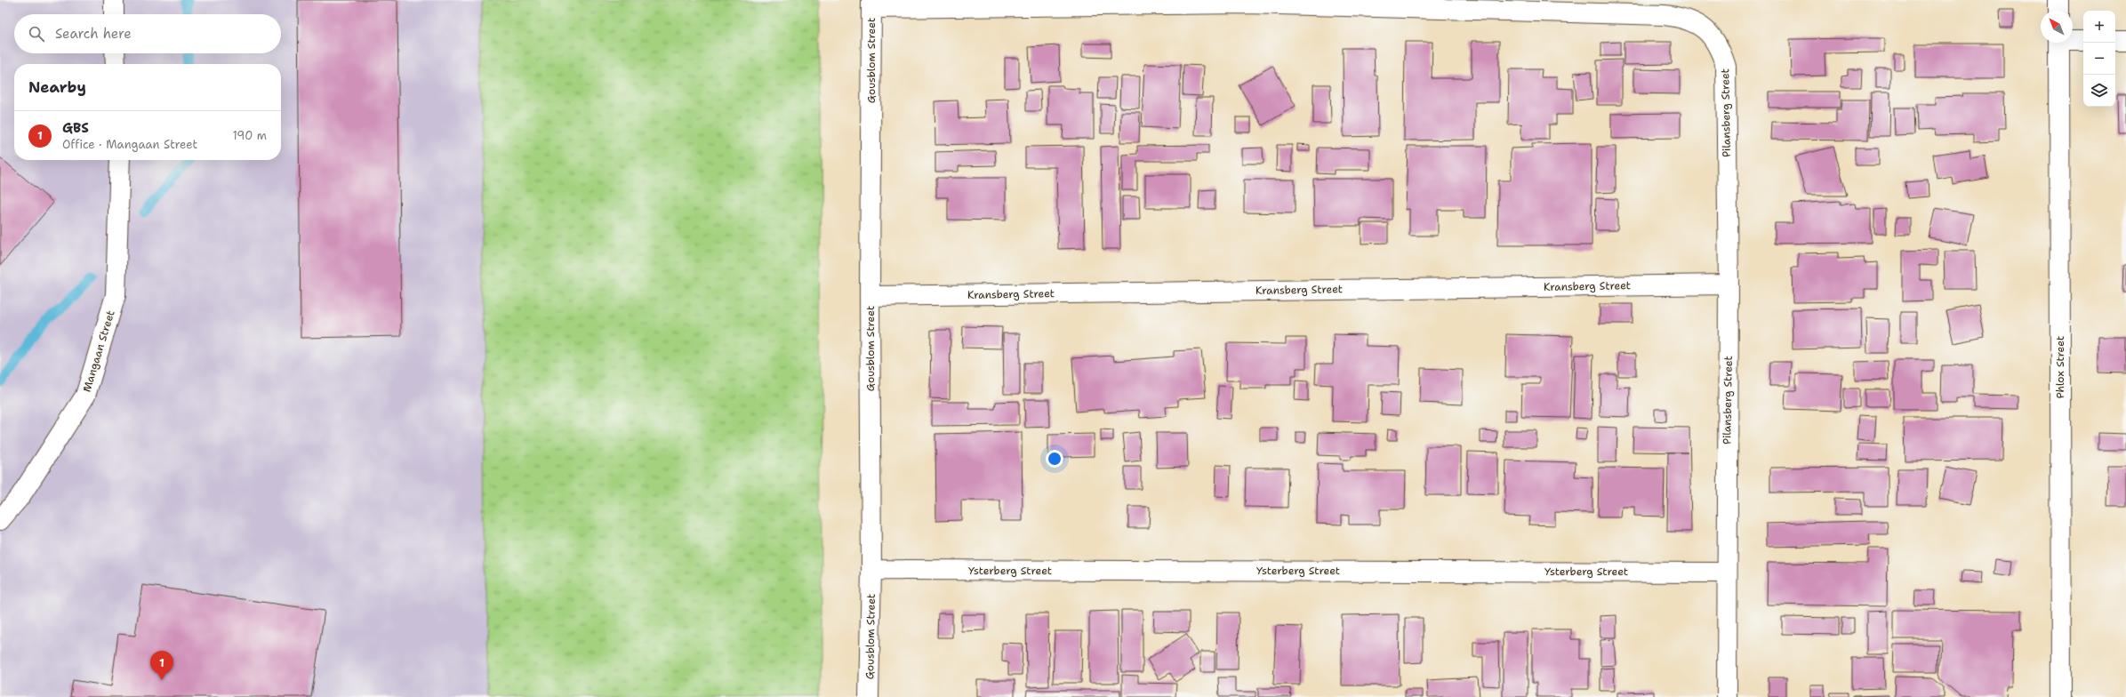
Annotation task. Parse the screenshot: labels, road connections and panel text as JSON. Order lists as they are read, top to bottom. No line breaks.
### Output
{"streets":{"street":["Gousblom Street","Pilansberg Street","Kransberg Street","Mangaan Street","Phlox Street","Ysterberg Street"]},"crossings":[["Gousblom Street","Pilansberg Street"],["Gousblom Street","Kransberg Street"],["Gousblom Street","Ysterberg Street"],["Pilansberg Street","Kransberg Street"],["Pilansberg Street","Ysterberg Street"]],"north":"top left","page":{"map_buttons":["+","−"],"search":"Search here","heading":"Nearby","list":[{"mark":"1","name":"GBS","note":"Office · Mangaan Street","value":"190 m"}],"pins":"1"}}
